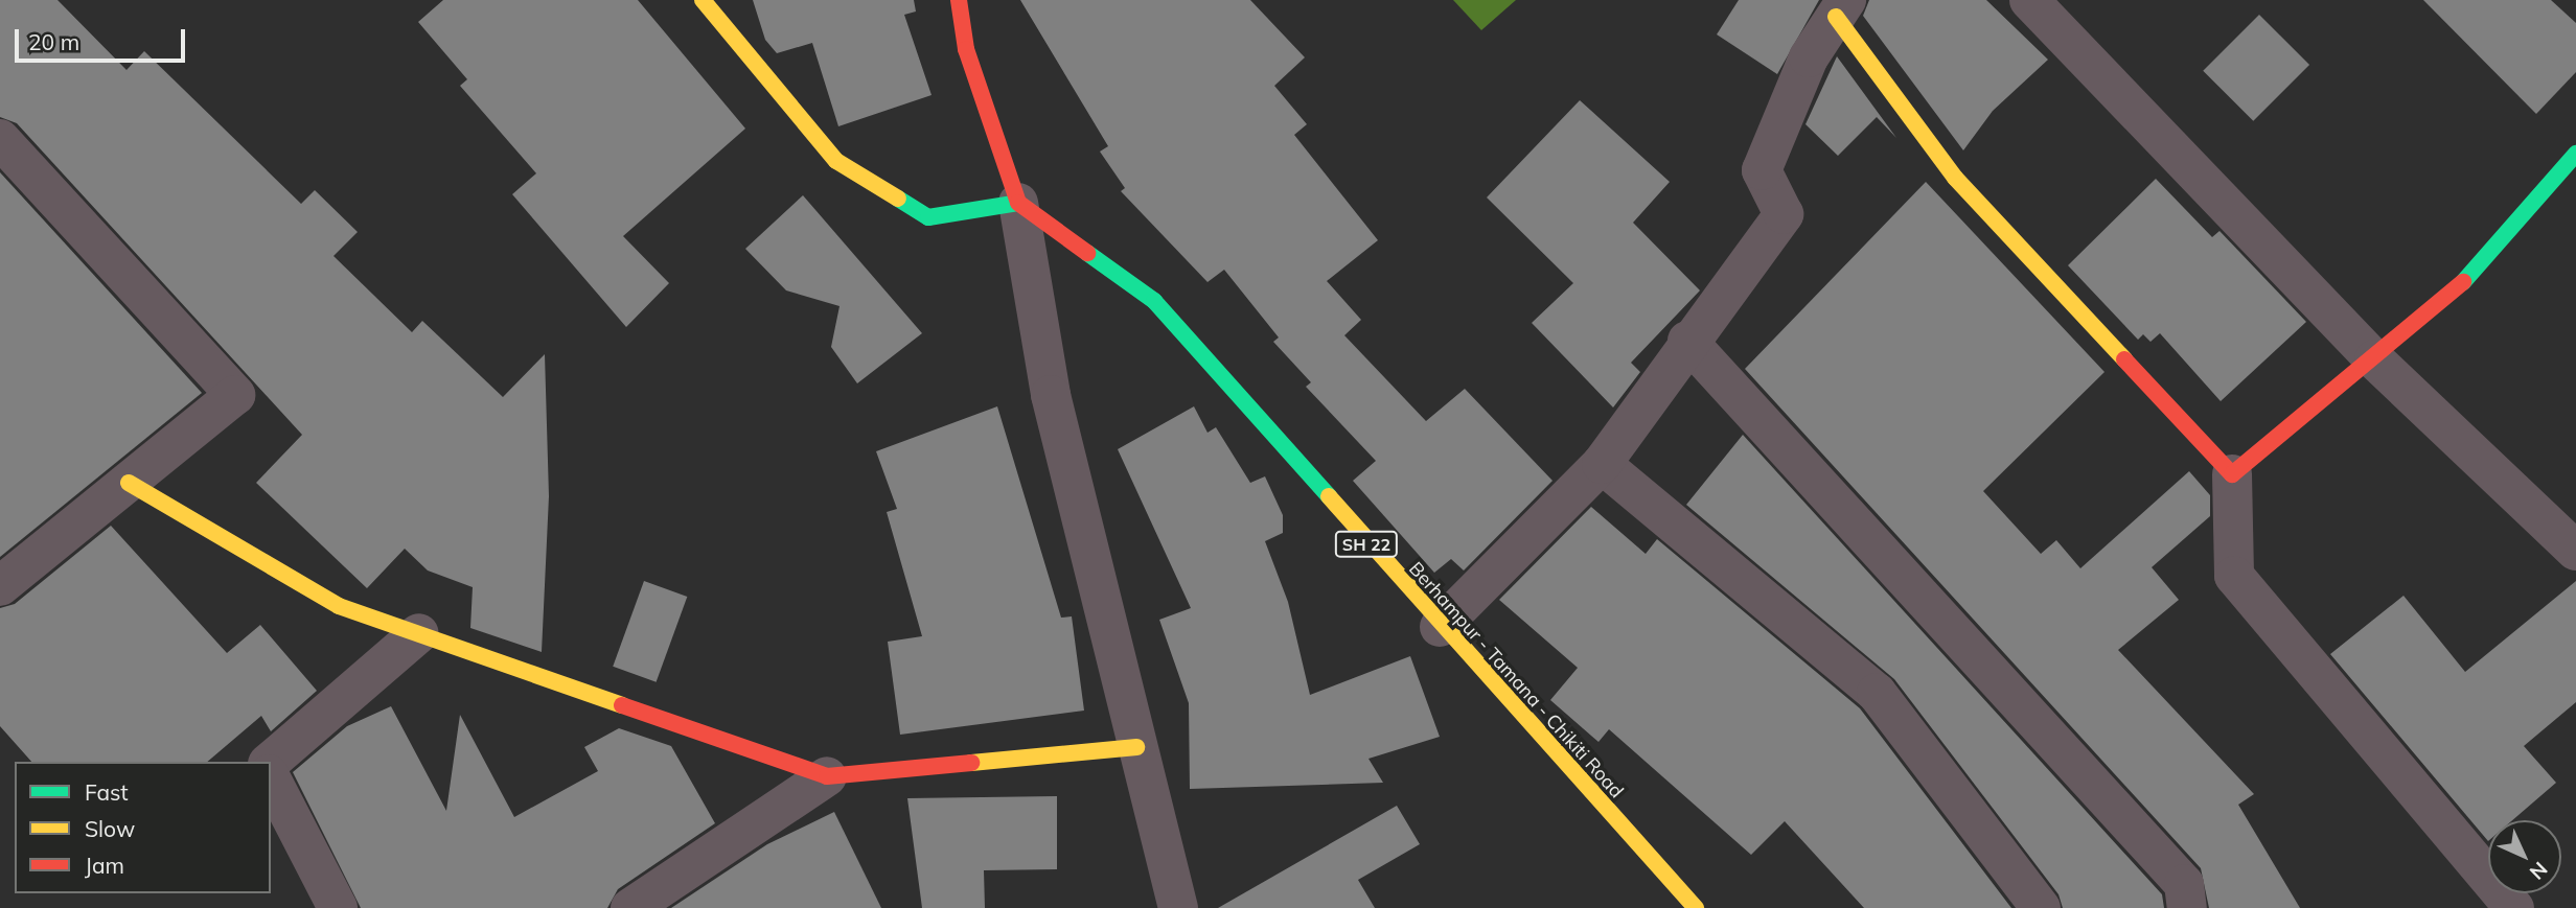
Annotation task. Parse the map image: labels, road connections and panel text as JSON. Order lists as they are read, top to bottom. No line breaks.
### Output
{"streets":{"street":["SH 22","Berhampur - Tamana - Chikiti Road"]},"legend":["Fast","Slow","Jam"],"scale_bar":"20 m","north":"bottom right"}
